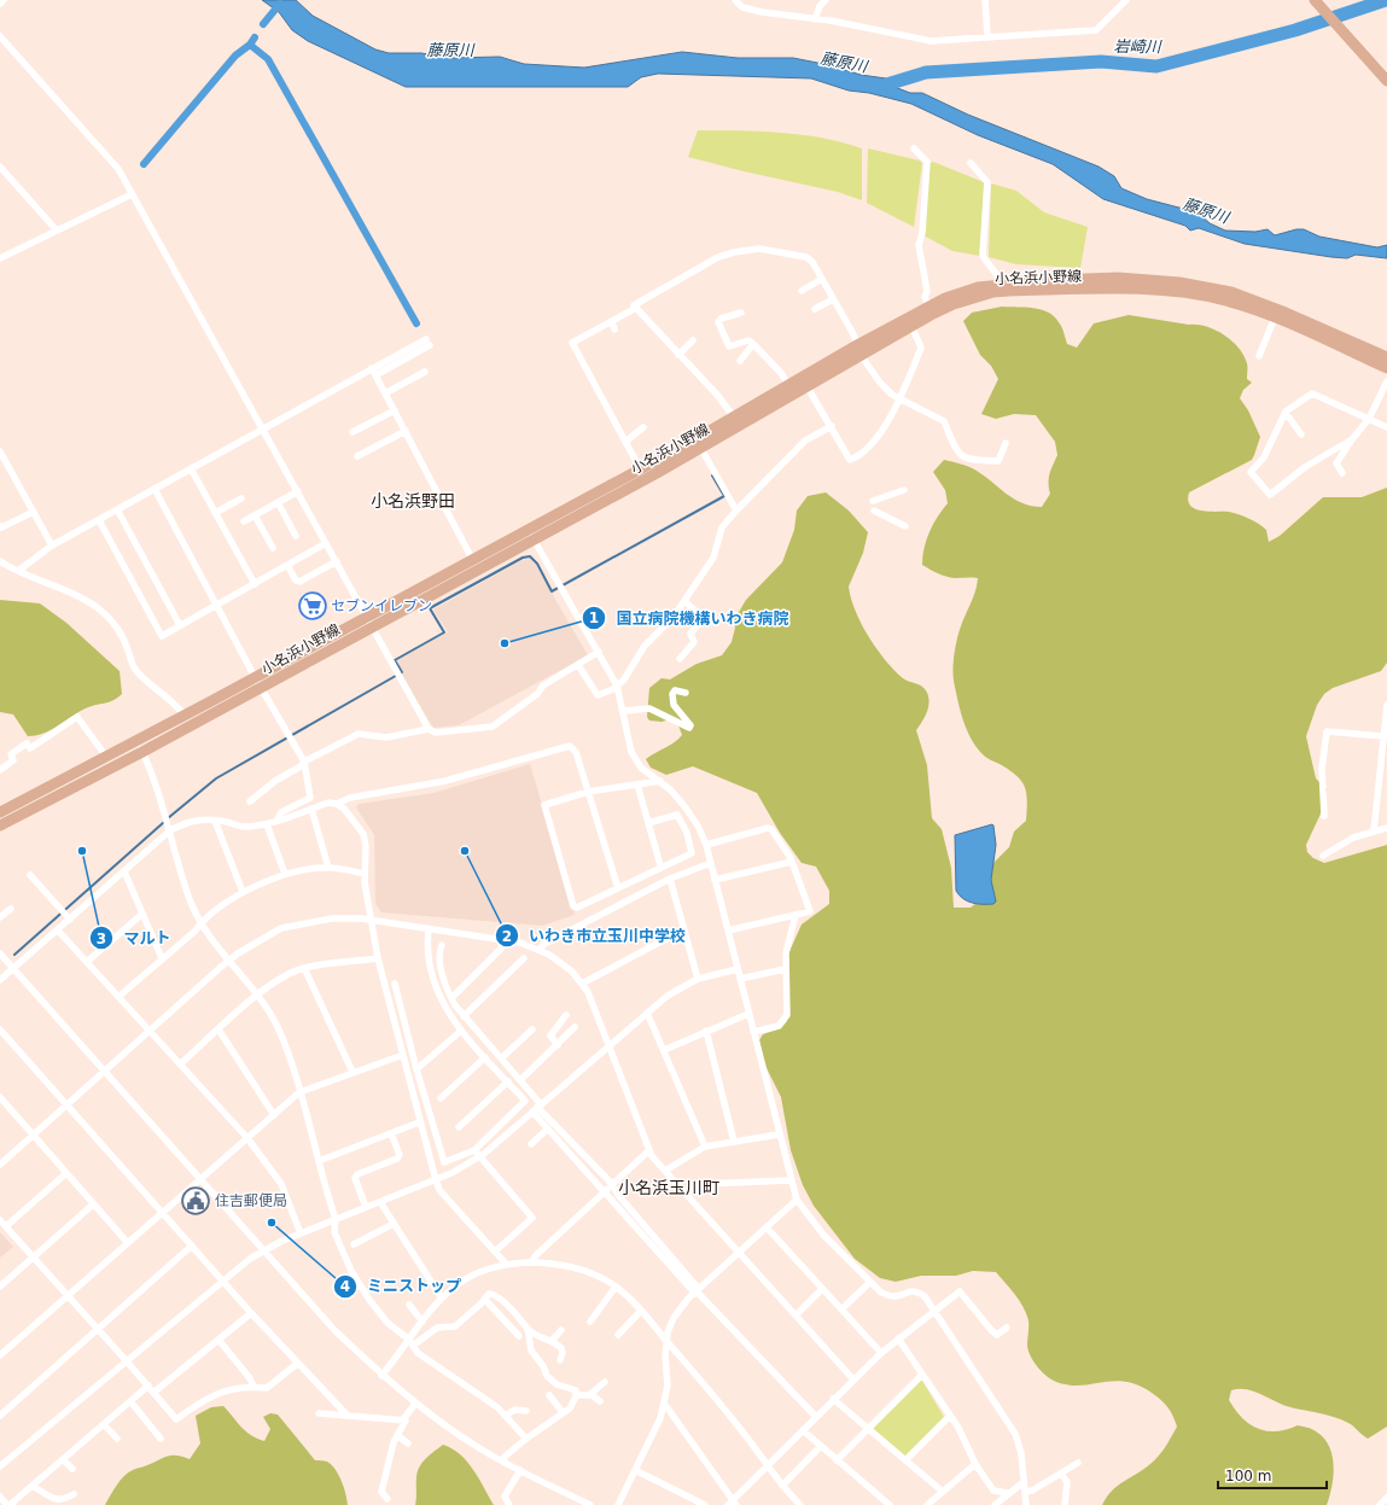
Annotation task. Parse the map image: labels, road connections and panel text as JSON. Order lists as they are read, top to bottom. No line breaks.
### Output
{"streets":{"main road":["小名浜小野線"]},"districts":["小名浜野田","小名浜玉川町"],"water":["岩崎川","藤原川"],"places":{"supermarket":["セブンイレブン"],"other":["国立病院機構いわき病院","マルト","いわき市立玉川中学校","ミニストップ"],"public building":["住吉郵便局"]},"scale_bar":"100 m"}
